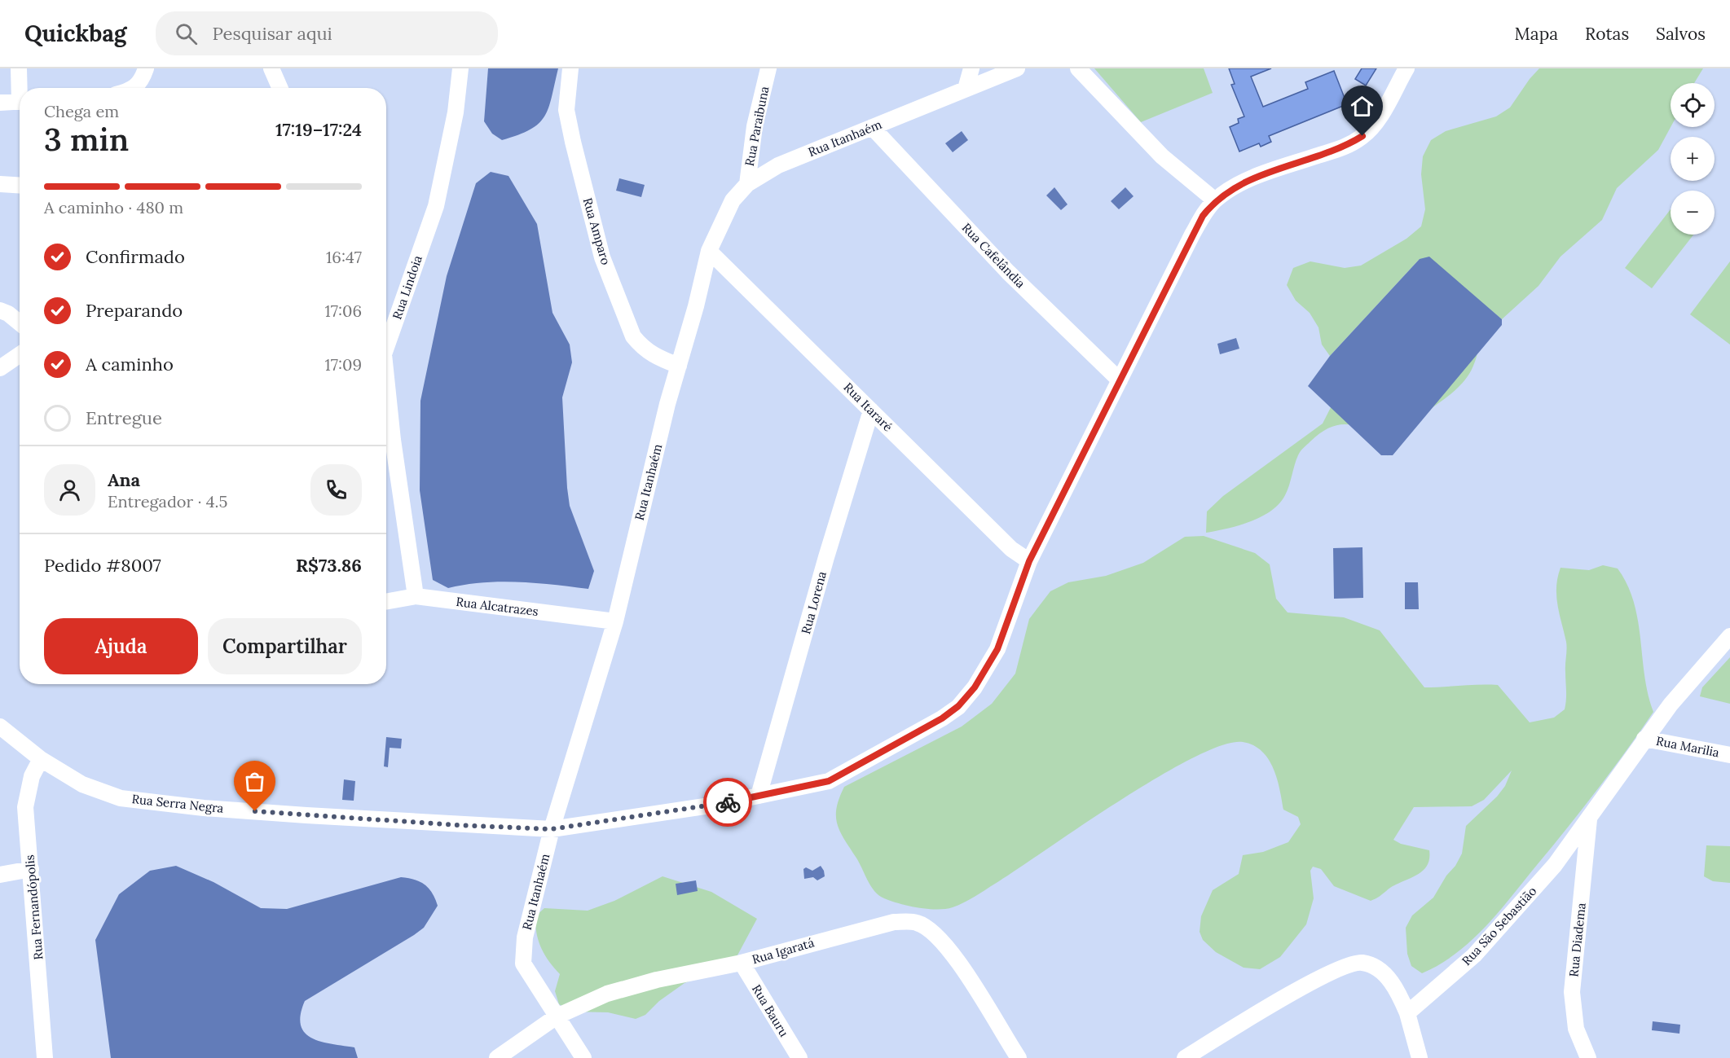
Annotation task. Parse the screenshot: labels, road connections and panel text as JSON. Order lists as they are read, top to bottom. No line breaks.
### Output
{"streets":{"street":["Rua Paraibuna","Rua Itanhaém","Rua Amparo","Rua Cafelândia","Rua Lindoia","Rua Itararé","Rua Lorena","Rua Alcatrazes","Rua Marilia","Rua Serra Negra","Rua Fernandópolis","Rua São Sebastião","Rua Diadema","Rua Igaratá","Rua Bauru"]},"crossings":[["Rua Paraibuna","Rua Itanhaém"],["Rua Itanhaém","Rua Amparo"],["Rua Itanhaém","Rua Cafelândia"],["Rua Itanhaém","Rua Itararé"],["Rua Itanhaém","Rua Alcatrazes"],["Rua Itanhaém","Rua Serra Negra"],["Rua Itanhaém","Rua Igaratá"],["Rua Cafelândia","Rua Serra Negra"],["Rua Lindoia","Rua Alcatrazes"],["Rua Itararé","Rua Lorena"],["Rua Itararé","Rua Serra Negra"],["Rua Lorena","Rua Serra Negra"],["Rua Marilia","Rua São Sebastião"],["Rua Serra Negra","Rua Fernandópolis"],["Rua São Sebastião","Rua Diadema"],["Rua Igaratá","Rua Bauru"]],"page":{"header":"Quickbag","search":"Pesquisar aqui","nav":["Mapa","Rotas","Salvos"],"map_buttons":["+","−"],"heading":["3 min","Chega em","17:19–17:24"],"panel":["Ana","Entregador · 4.5","Pedido #8007","R$73.86"],"bar":"A caminho · 480 m","list":[["Confirmado","16:47"],["Preparando","17:06"],["A caminho","17:09"],"Entregue"],"buttons":["Ajuda","Compartilhar"]}}
